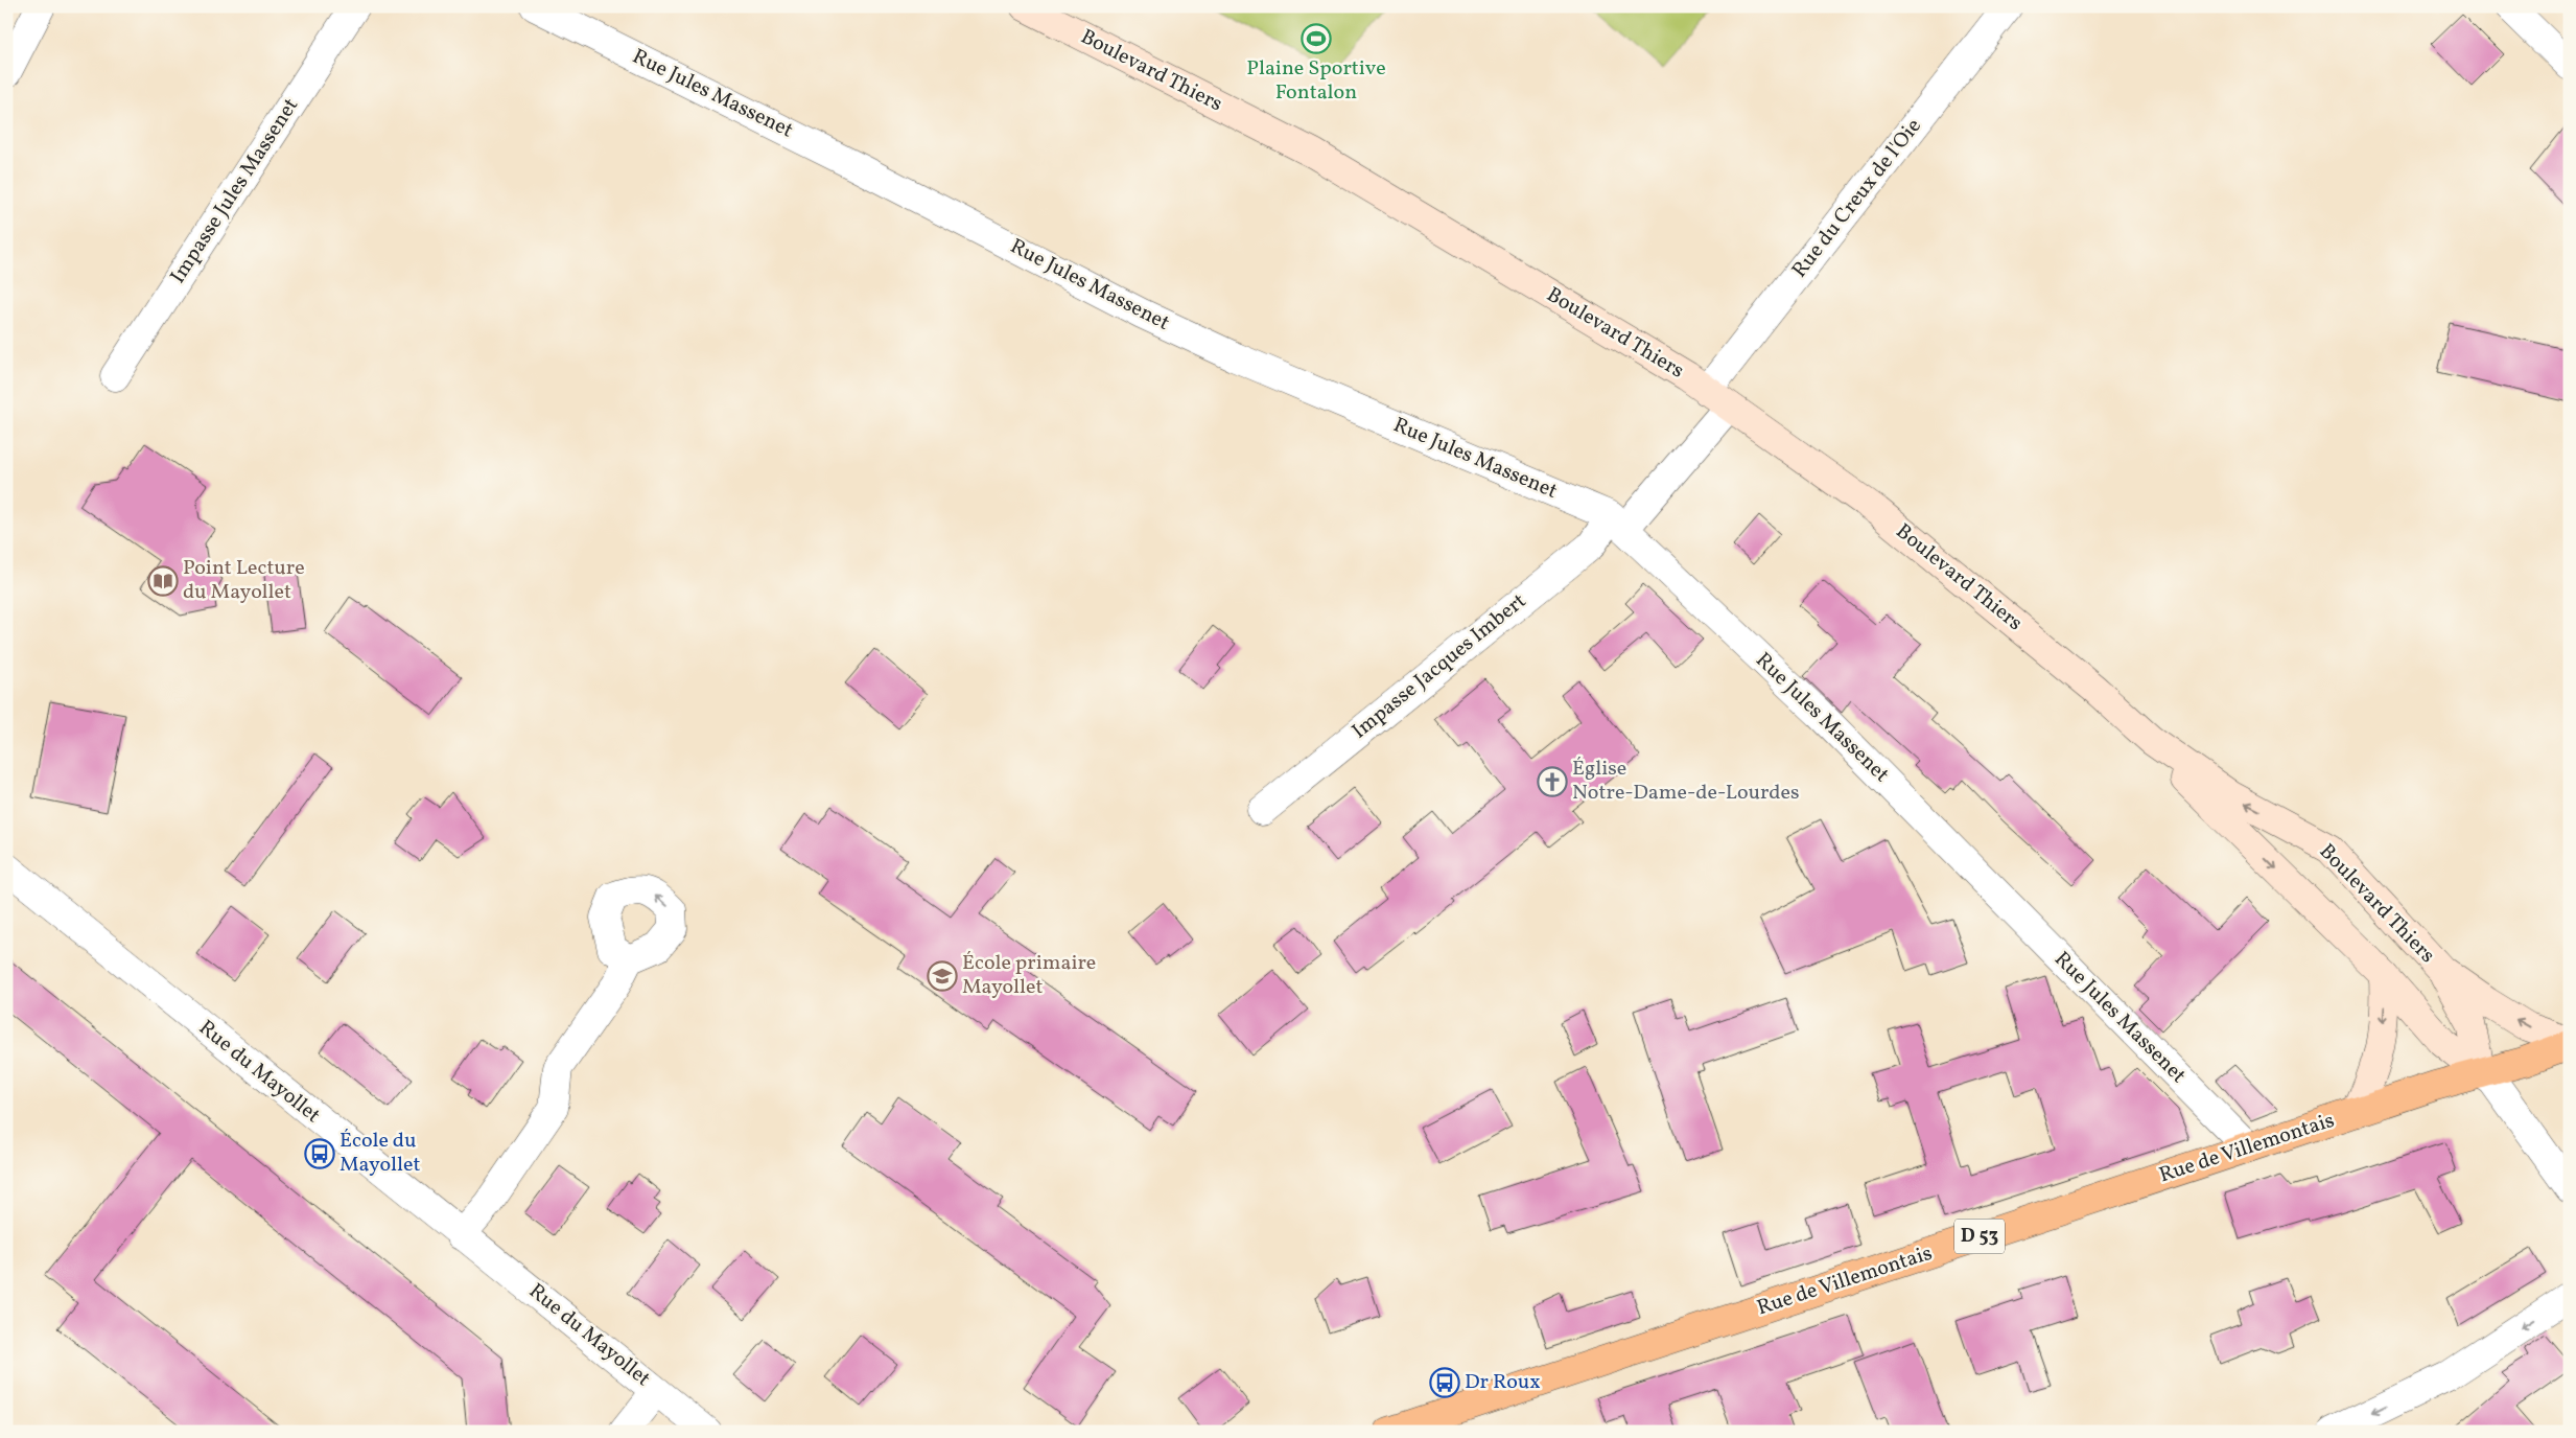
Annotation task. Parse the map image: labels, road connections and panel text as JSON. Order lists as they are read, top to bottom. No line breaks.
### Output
{"streets":{"main road":["Boulevard Thiers","Rue de Villemontais","D 53"],"street":["Rue Jules Massenet","Impasse Jules Massenet","Rue du Creux de l'Oie","Impasse Jacques Imbert","Rue du Mayollet"]},"crossings":[["Boulevard Thiers","Rue du Creux de l'Oie"],["Boulevard Thiers","Rue de Villemontais"],["Rue Jules Massenet","Rue du Creux de l'Oie"],["Rue Jules Massenet","Impasse Jacques Imbert"],["Rue Jules Massenet","Rue de Villemontais"],["Rue du Creux de l'Oie","Impasse Jacques Imbert"]],"places":{"sports":["Plaine Sportive Fontalon"],"library":["Point Lecture du Mayollet"],"church":["Église Notre-Dame-de-Lourdes"],"school or university":["École primaire Mayollet"],"bus stop":["École du Mayollet","Dr Roux"]}}
